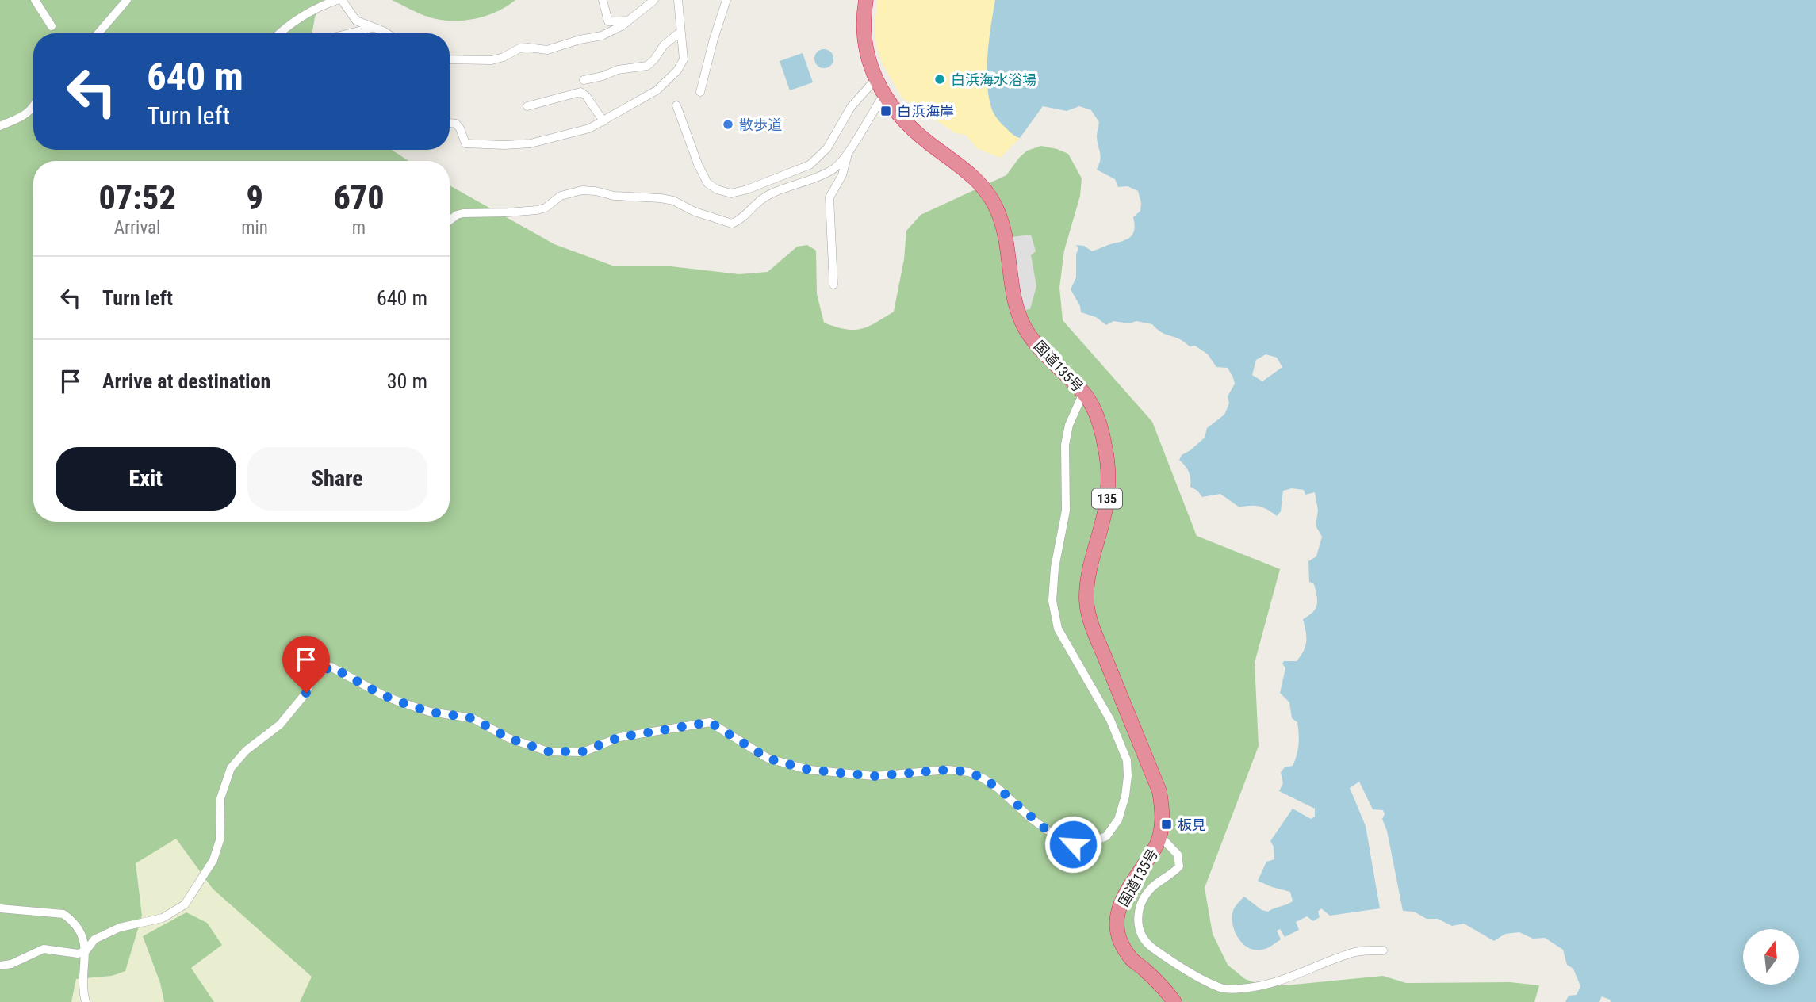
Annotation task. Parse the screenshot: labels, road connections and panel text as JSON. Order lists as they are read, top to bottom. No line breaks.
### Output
{"streets":{"highway":["国道135号","135"]},"places":{"other":["白浜海水浴場","散歩道"],"transit":["白浜海岸","板見"]},"north":"top","page":{"turn":["640 m","Turn left"],"eta":["07:52","Arrival","9","min","670","m"],"list":[{"name":"Turn left","value":"640 m"},{"name":"Arrive at destination","value":"30 m"}],"buttons":["Exit","Share"]}}
